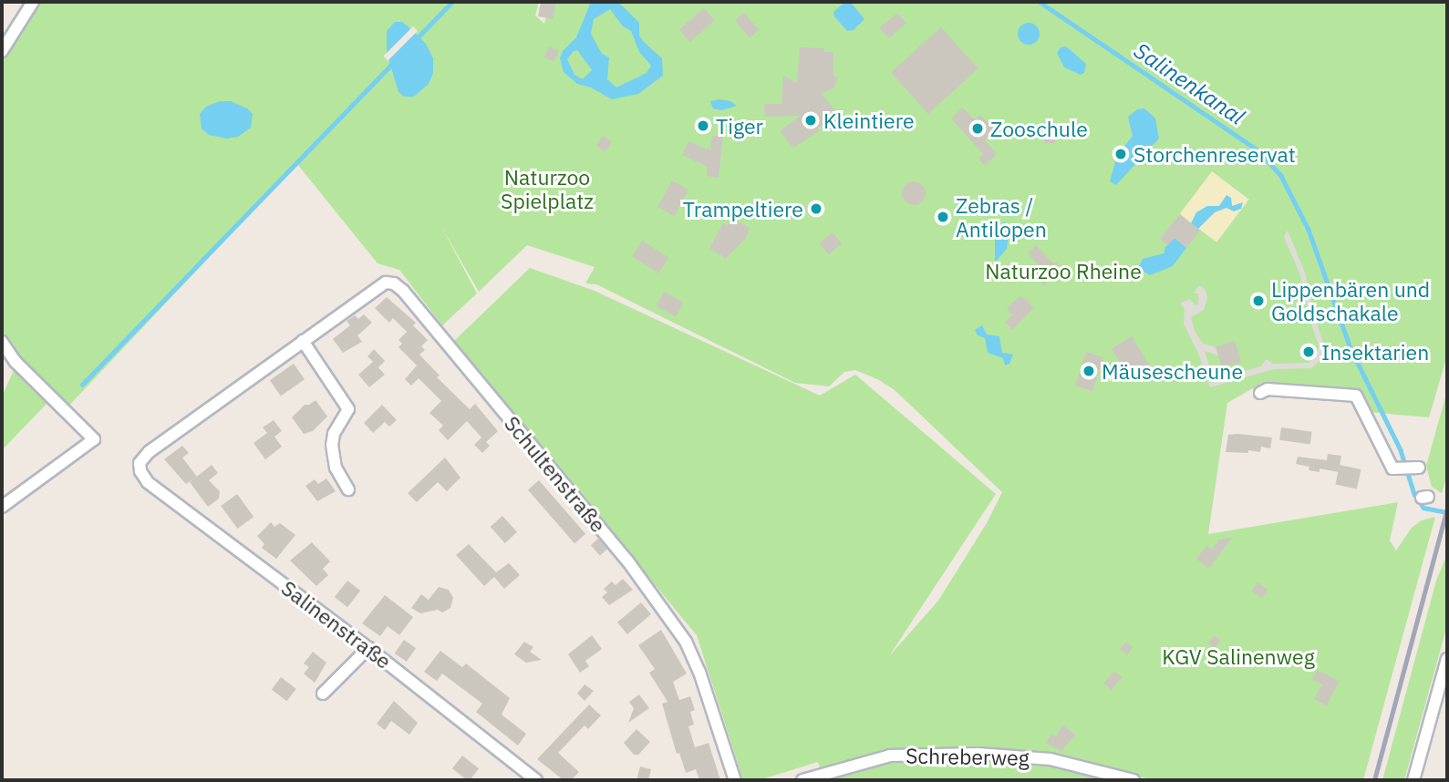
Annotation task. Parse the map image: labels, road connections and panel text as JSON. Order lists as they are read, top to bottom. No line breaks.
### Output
{"streets":{"street":["Schultenstraße","Salinenstraße","Schreberweg"]},"crossings":[["Schultenstraße","Salinenstraße"]],"water":["Salinenkanal"],"parks":["Naturzoo Spielplatz","Naturzoo Rheine","KGV Salinenweg"],"places":["Kleintiere","Tiger","Zooschule","Storchenreservat","Trampeltiere","Zebras / Antilopen","Lippenbären und Goldschakale","Insektarien","Mäusescheune"]}
